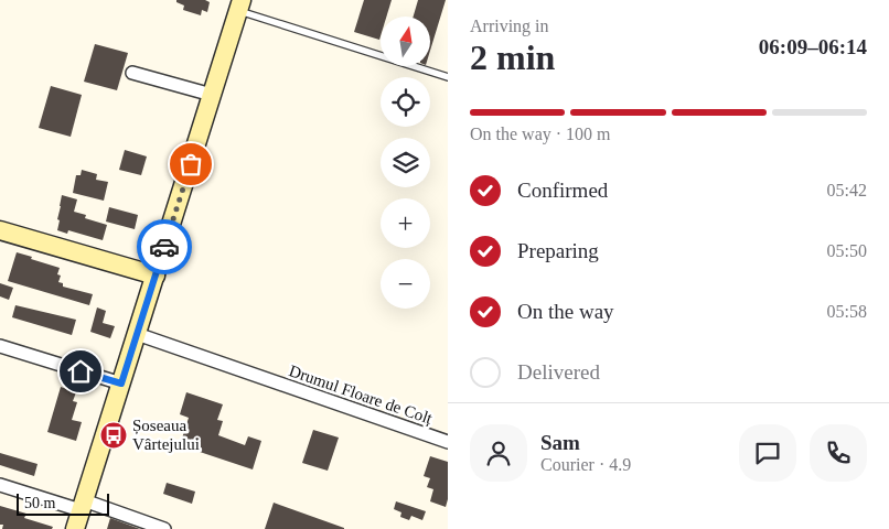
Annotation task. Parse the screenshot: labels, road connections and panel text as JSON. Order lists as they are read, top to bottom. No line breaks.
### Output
{"streets":{"street":["Drumul Floare de Colț"]},"places":{"bus stop":["Șoseaua Vârtejului"]},"scale_bar":"50 m","north":"top","page":{"heading":["2 min","Arriving in","06:09–06:14"],"panel":["Sam","Courier · 4.9"],"map_buttons":["+","−"],"bar":"On the way · 100 m","list":[["Confirmed","05:42"],["Preparing","05:50"],["On the way","05:58"],"Delivered"],"scale":"50 m"}}
